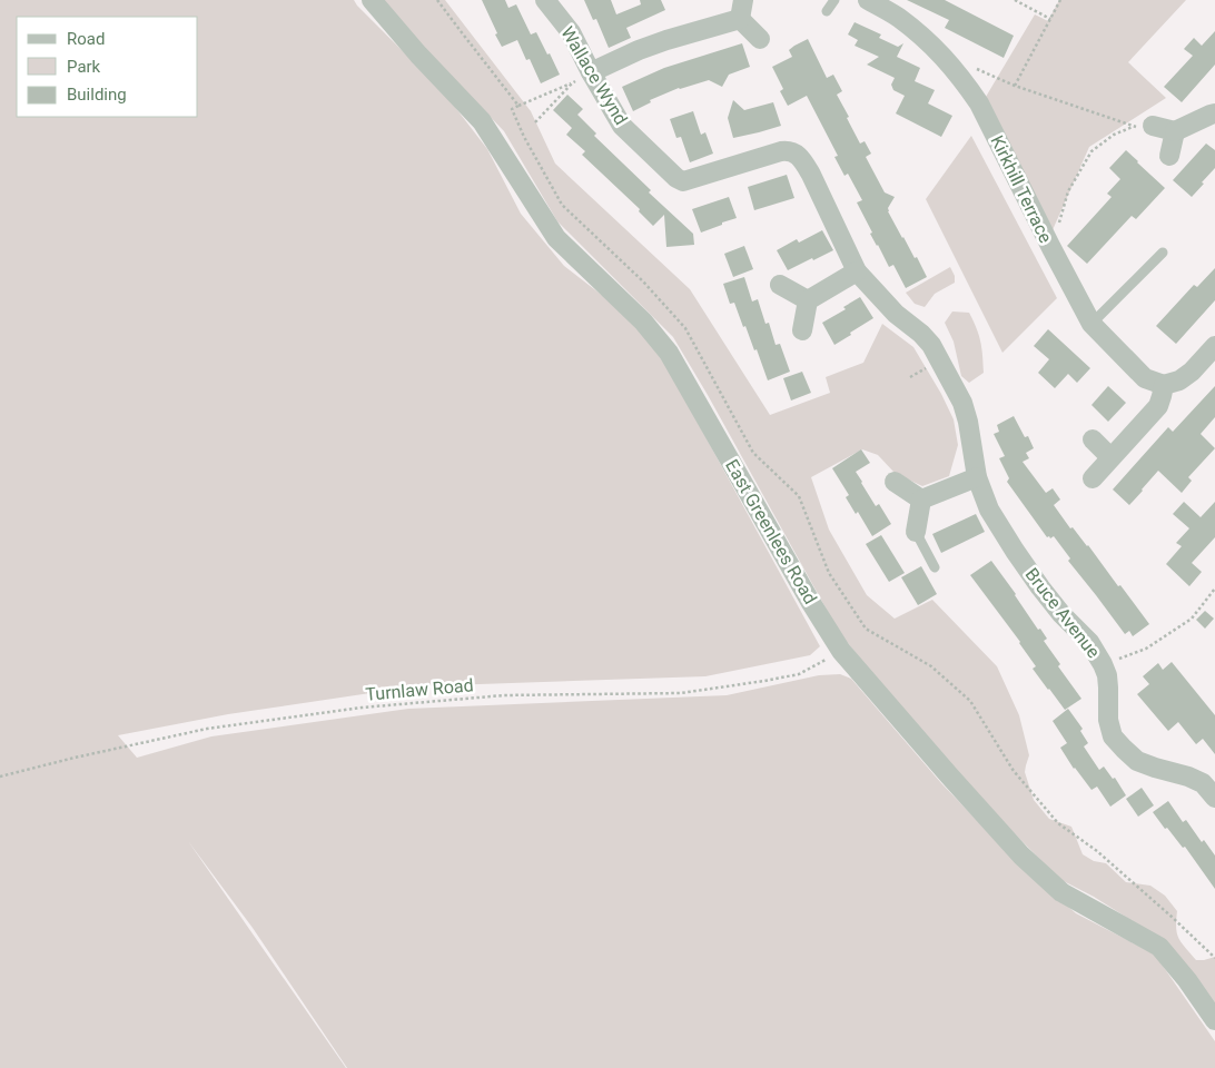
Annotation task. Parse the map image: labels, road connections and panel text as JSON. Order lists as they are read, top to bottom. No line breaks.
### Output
{"streets":{"street":["Wallace Wynd","Kirkhill Terrace","East Greenlees Road","Bruce Avenue"],"path":["Turnlaw Road"]},"crossings":[["Wallace Wynd","Bruce Avenue"],["East Greenlees Road","Turnlaw Road"]],"legend":["Road","Park","Building"]}
